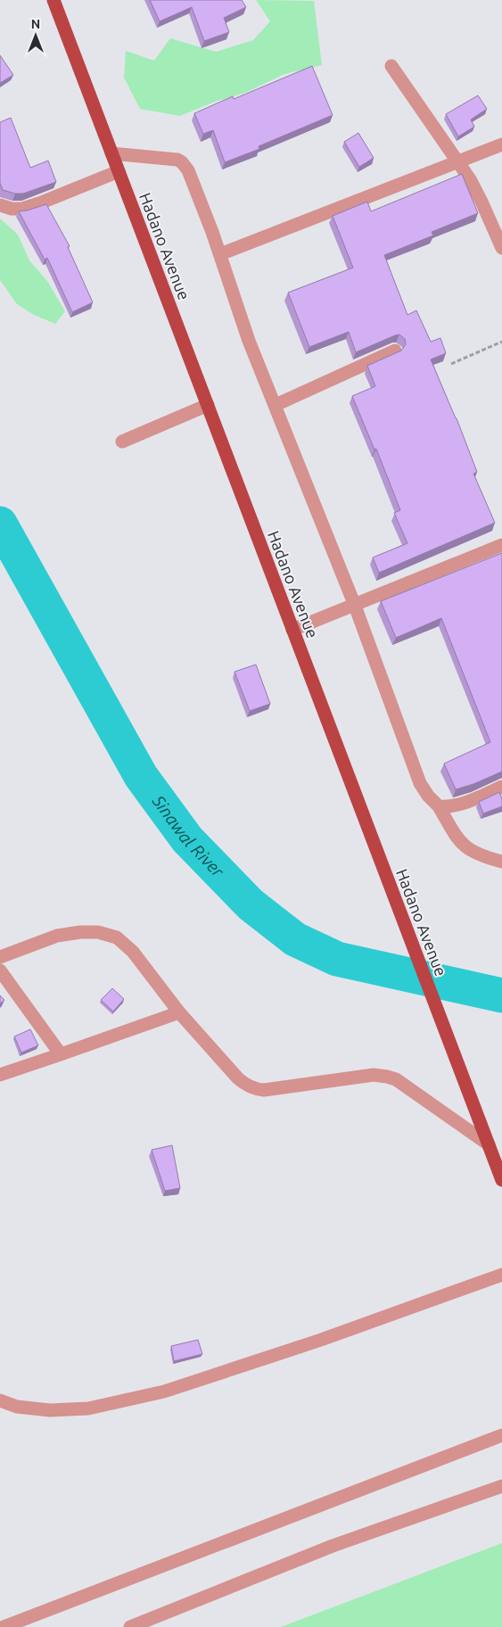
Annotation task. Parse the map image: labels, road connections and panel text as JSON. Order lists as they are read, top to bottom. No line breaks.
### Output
{"streets":{"main road":["Hadano Avenue"]},"water":["Sinawal River"],"north":"top"}
